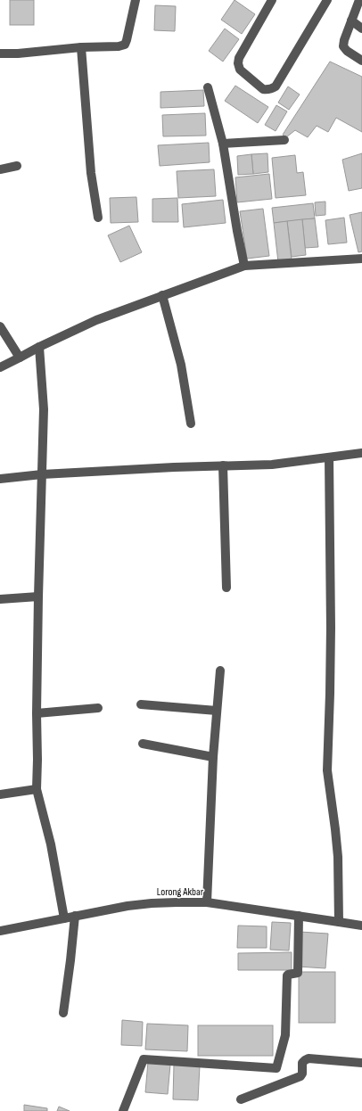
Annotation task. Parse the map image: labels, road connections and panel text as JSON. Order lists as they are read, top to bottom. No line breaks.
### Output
{"streets":{"street":["Lorong Akbar"]}}
